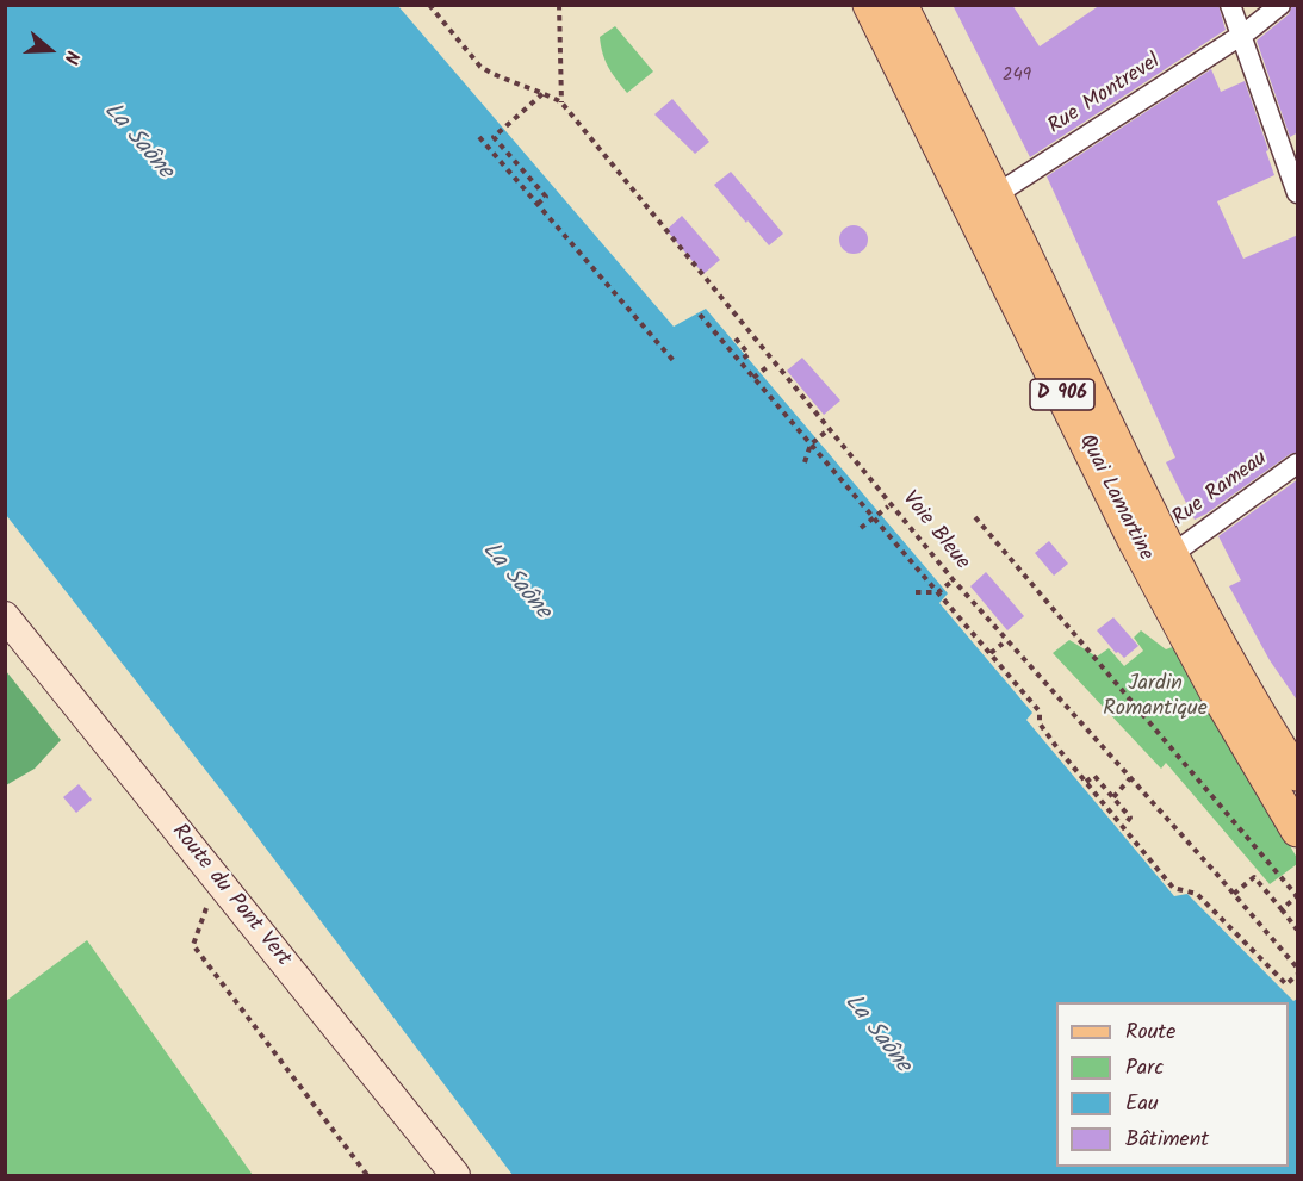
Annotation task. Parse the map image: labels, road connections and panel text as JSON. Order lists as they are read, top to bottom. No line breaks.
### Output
{"streets":{"main road":["D 906","Quai Lamartine","Route du Pont Vert"],"street":["Rue Montrevel","Rue Rameau"],"path":["Voie Bleue"]},"crossings":[["Rue Montrevel","Quai Lamartine"],["Rue Rameau","Quai Lamartine"]],"water":["La Saône"],"parks":["Jardin Romantique"],"house_numbers":["249"],"legend":["Route","Parc","Eau","Bâtiment"],"north":"right"}
